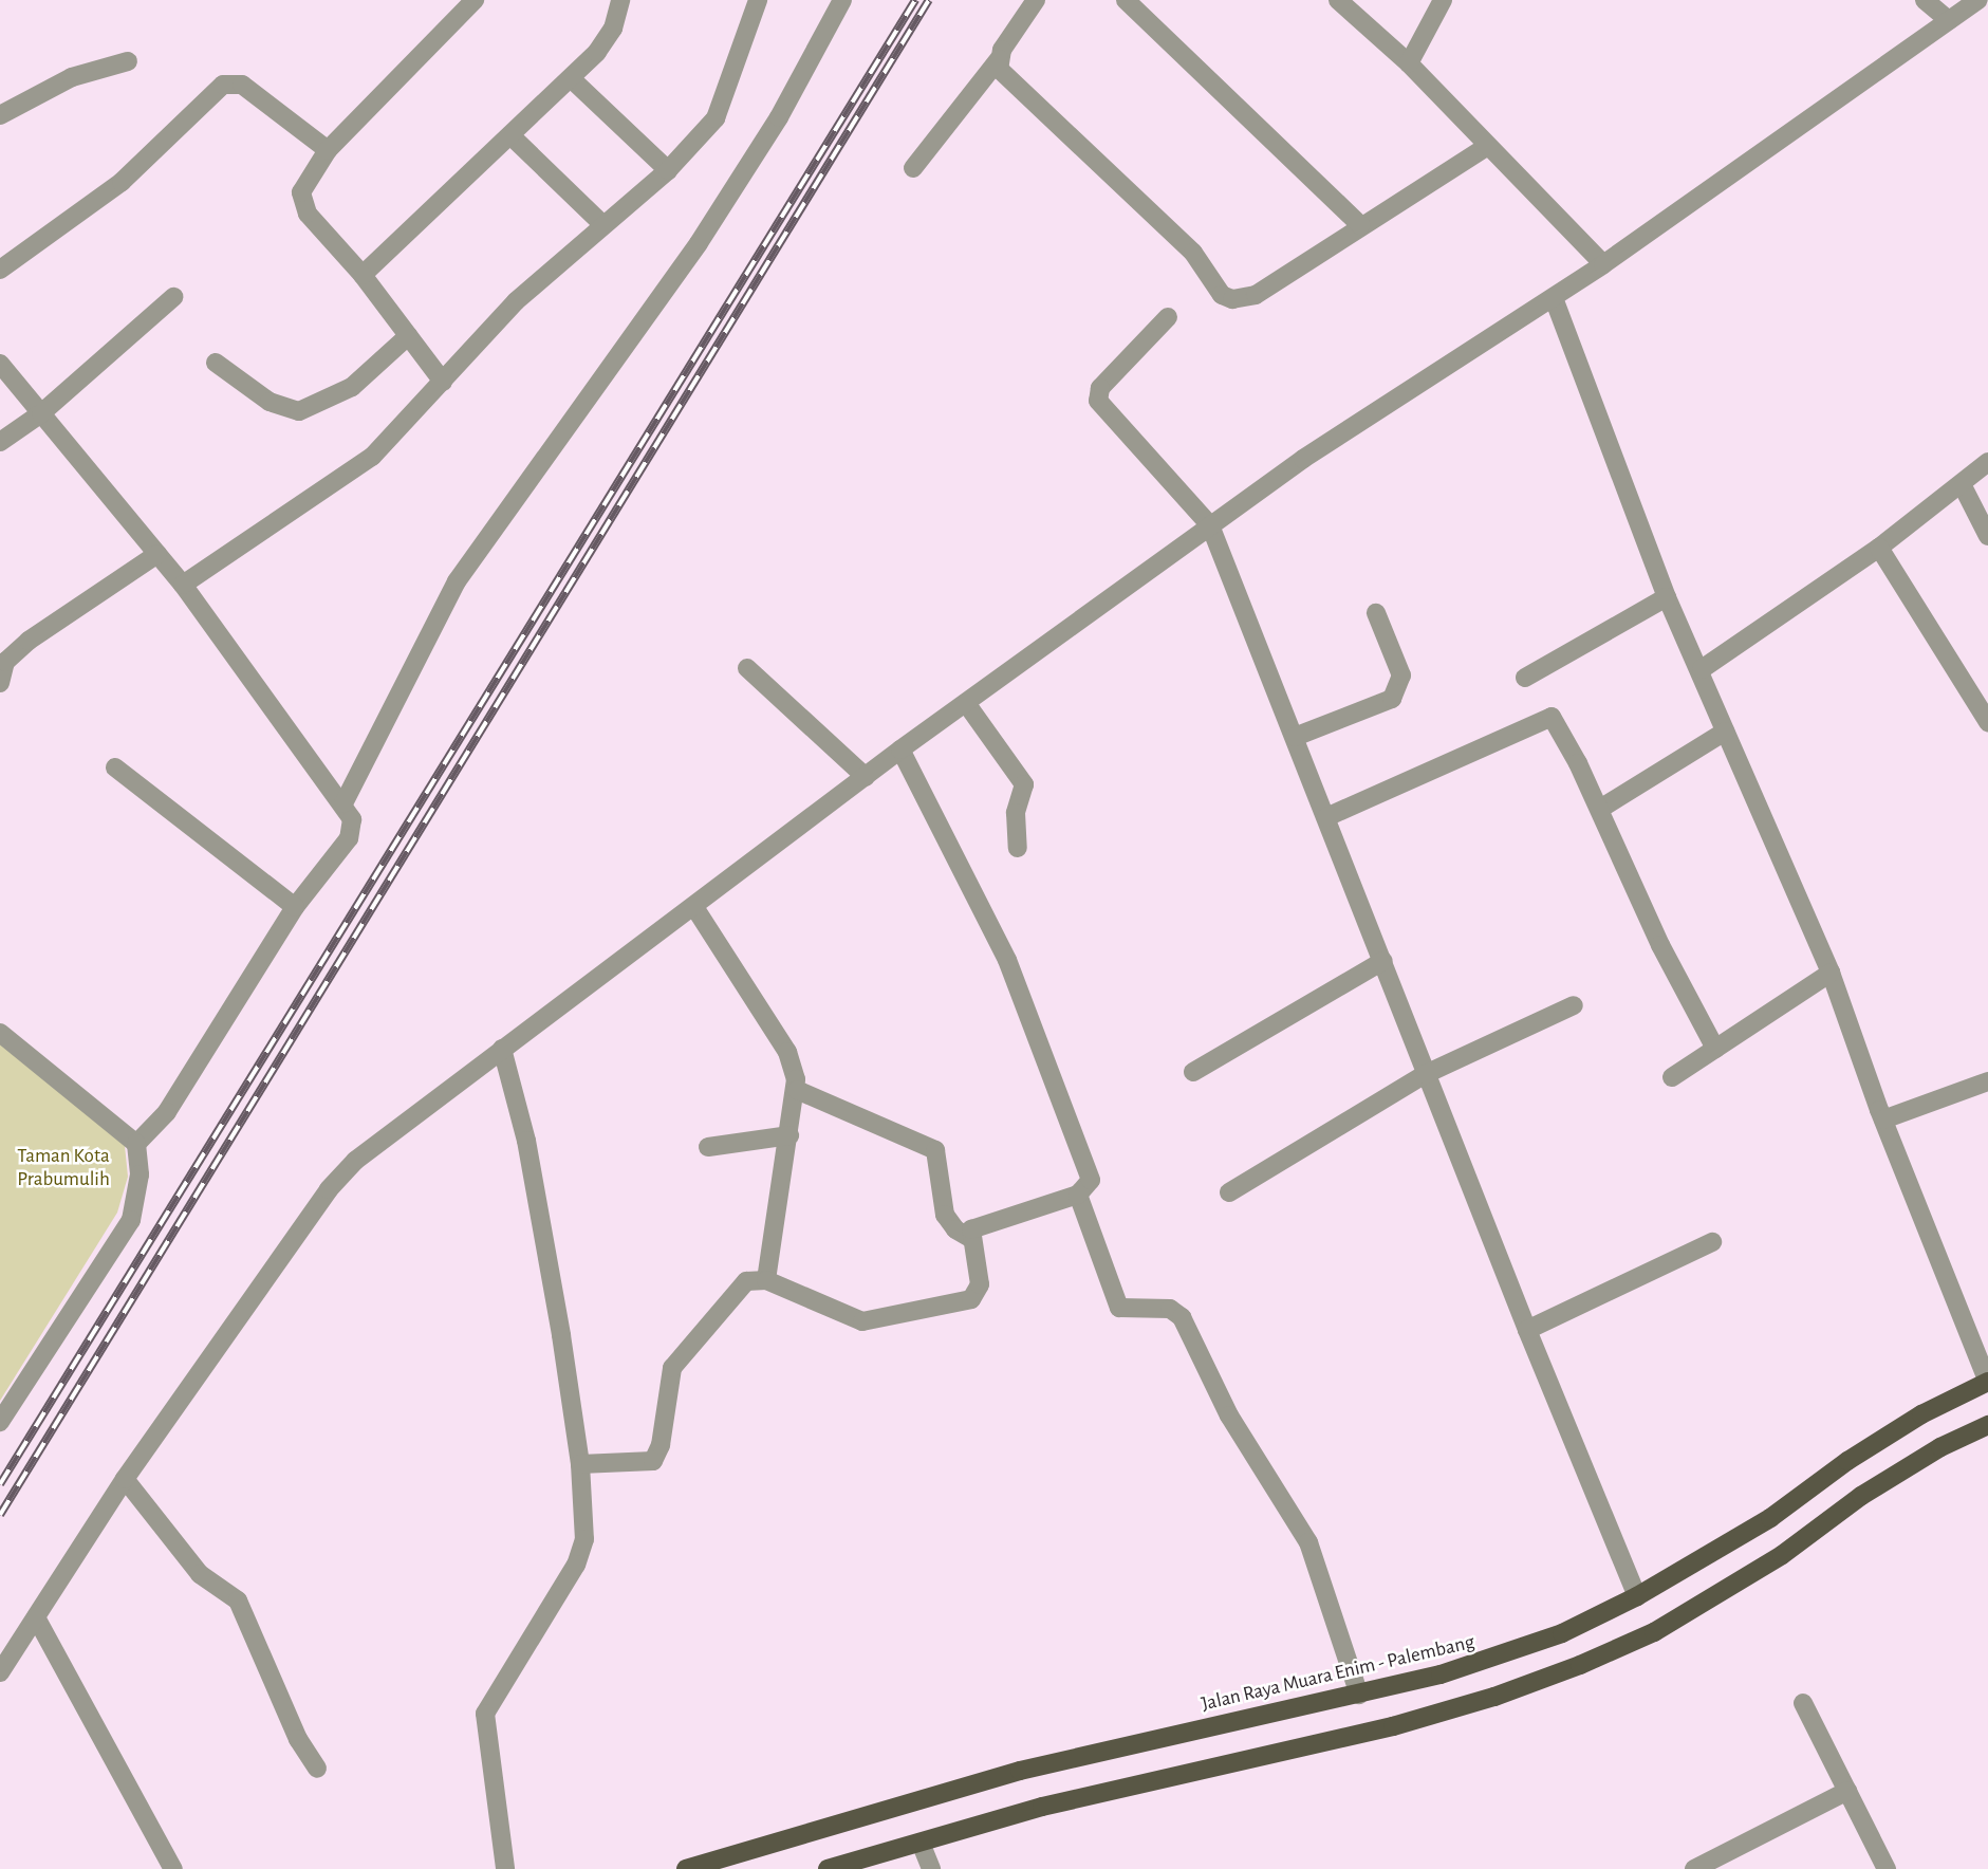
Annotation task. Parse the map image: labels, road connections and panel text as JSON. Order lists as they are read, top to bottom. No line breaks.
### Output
{"streets":{"main road":["Jalan Raya Muara Enim - Palembang"]},"parks":["Taman Kota Prabumulih"]}
